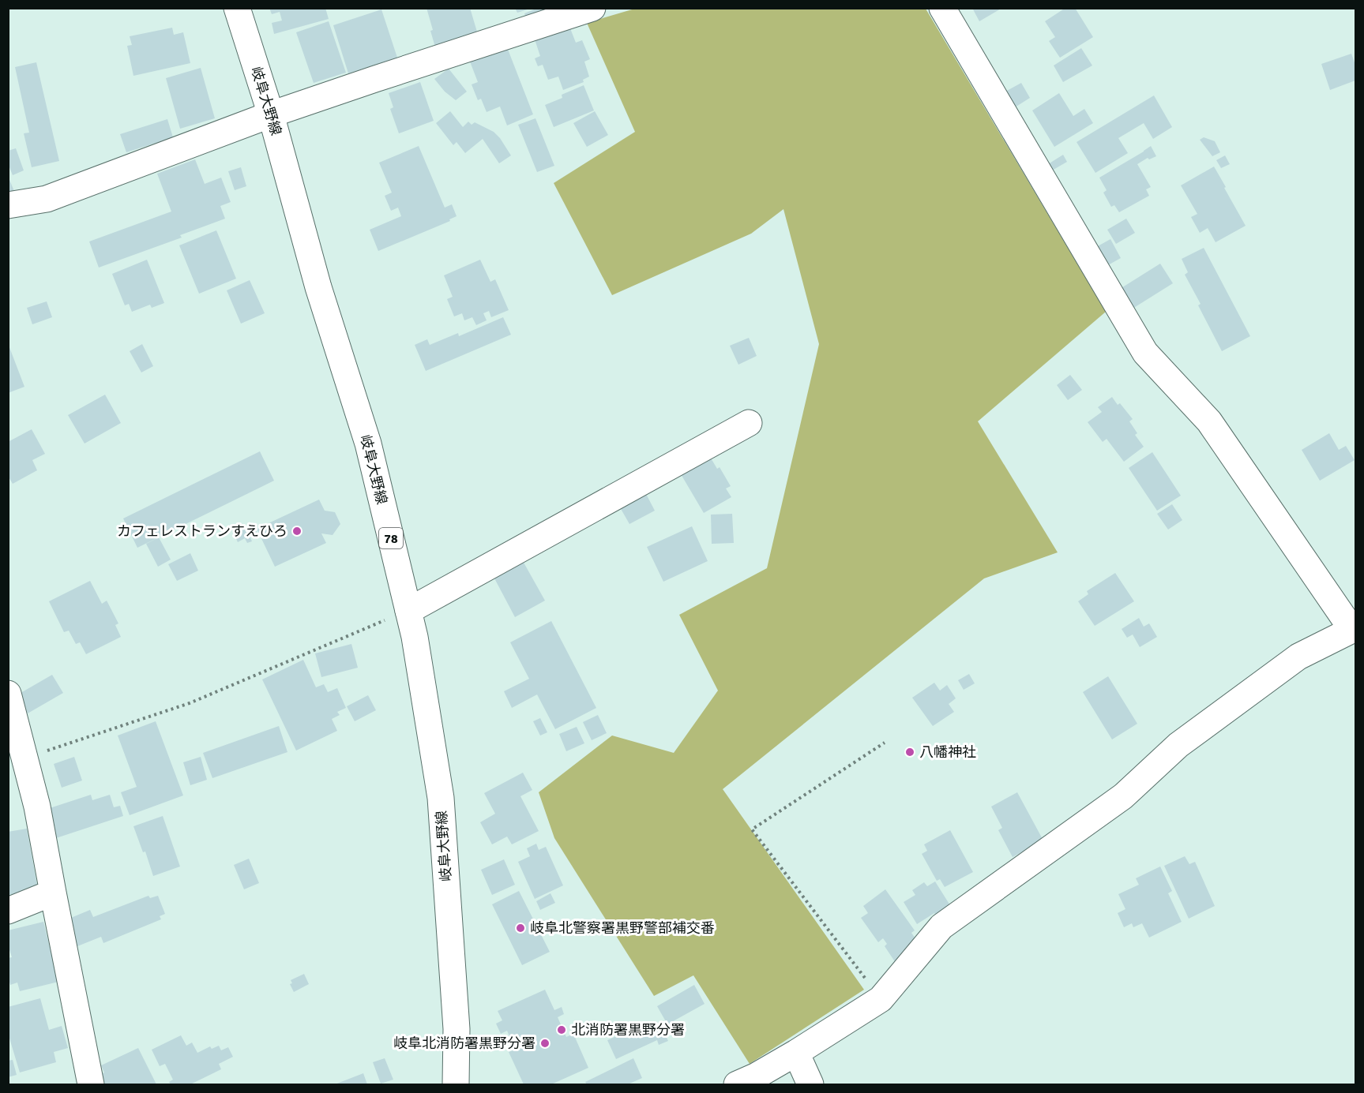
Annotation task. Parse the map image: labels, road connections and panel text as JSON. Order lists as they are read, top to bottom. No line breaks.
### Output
{"streets":{"street":["岐阜大野線","78"]},"places":["カフェレストランすえひろ","八幡神社","岐阜北警察署黒野警部補交番","北消防署黒野分署","岐阜北消防署黒野分署"]}
